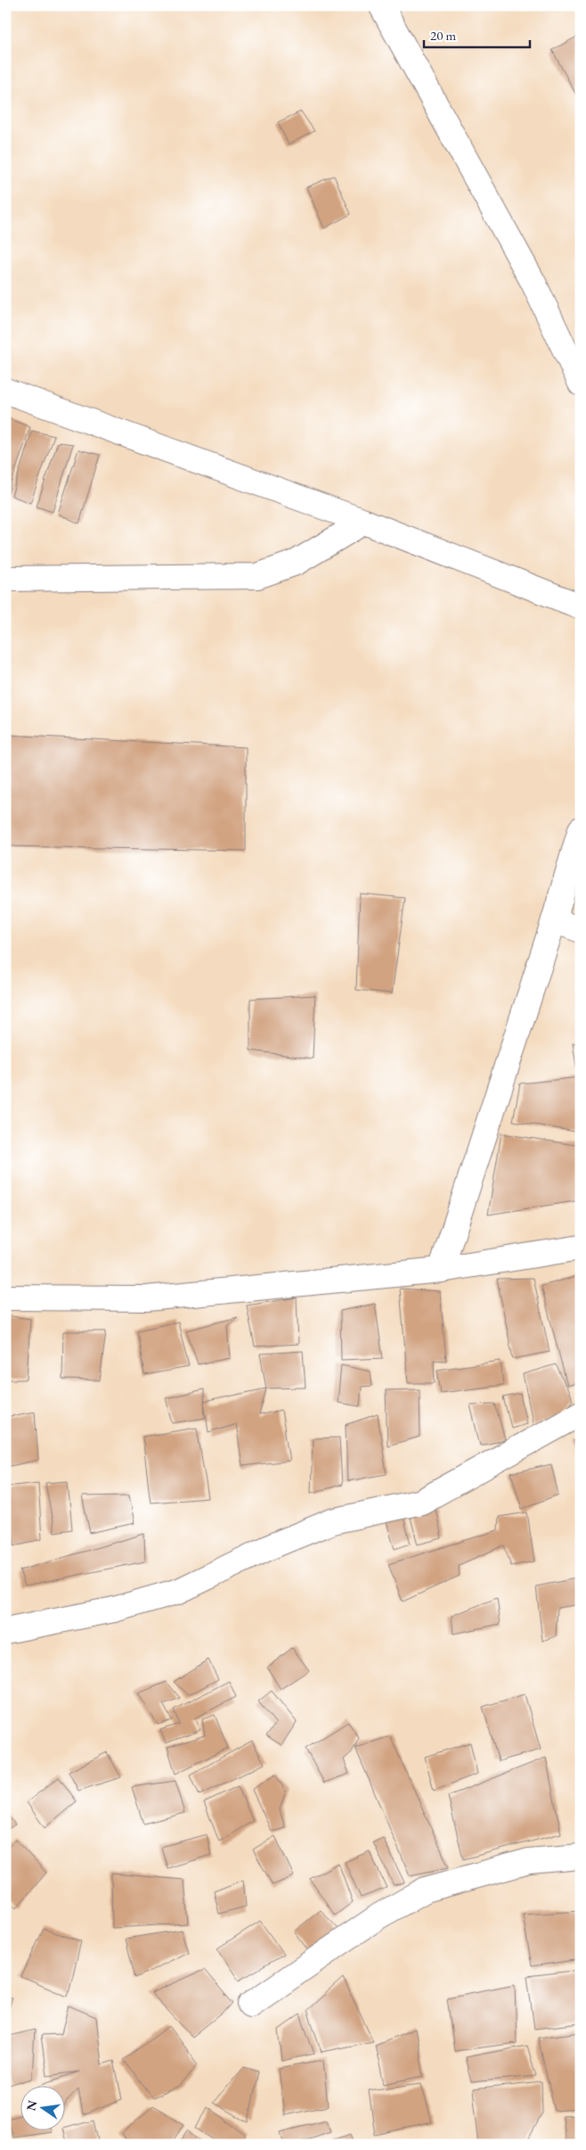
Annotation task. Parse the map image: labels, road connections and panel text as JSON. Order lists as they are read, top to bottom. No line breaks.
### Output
{"scale_bar":"20 m","north":"left"}
